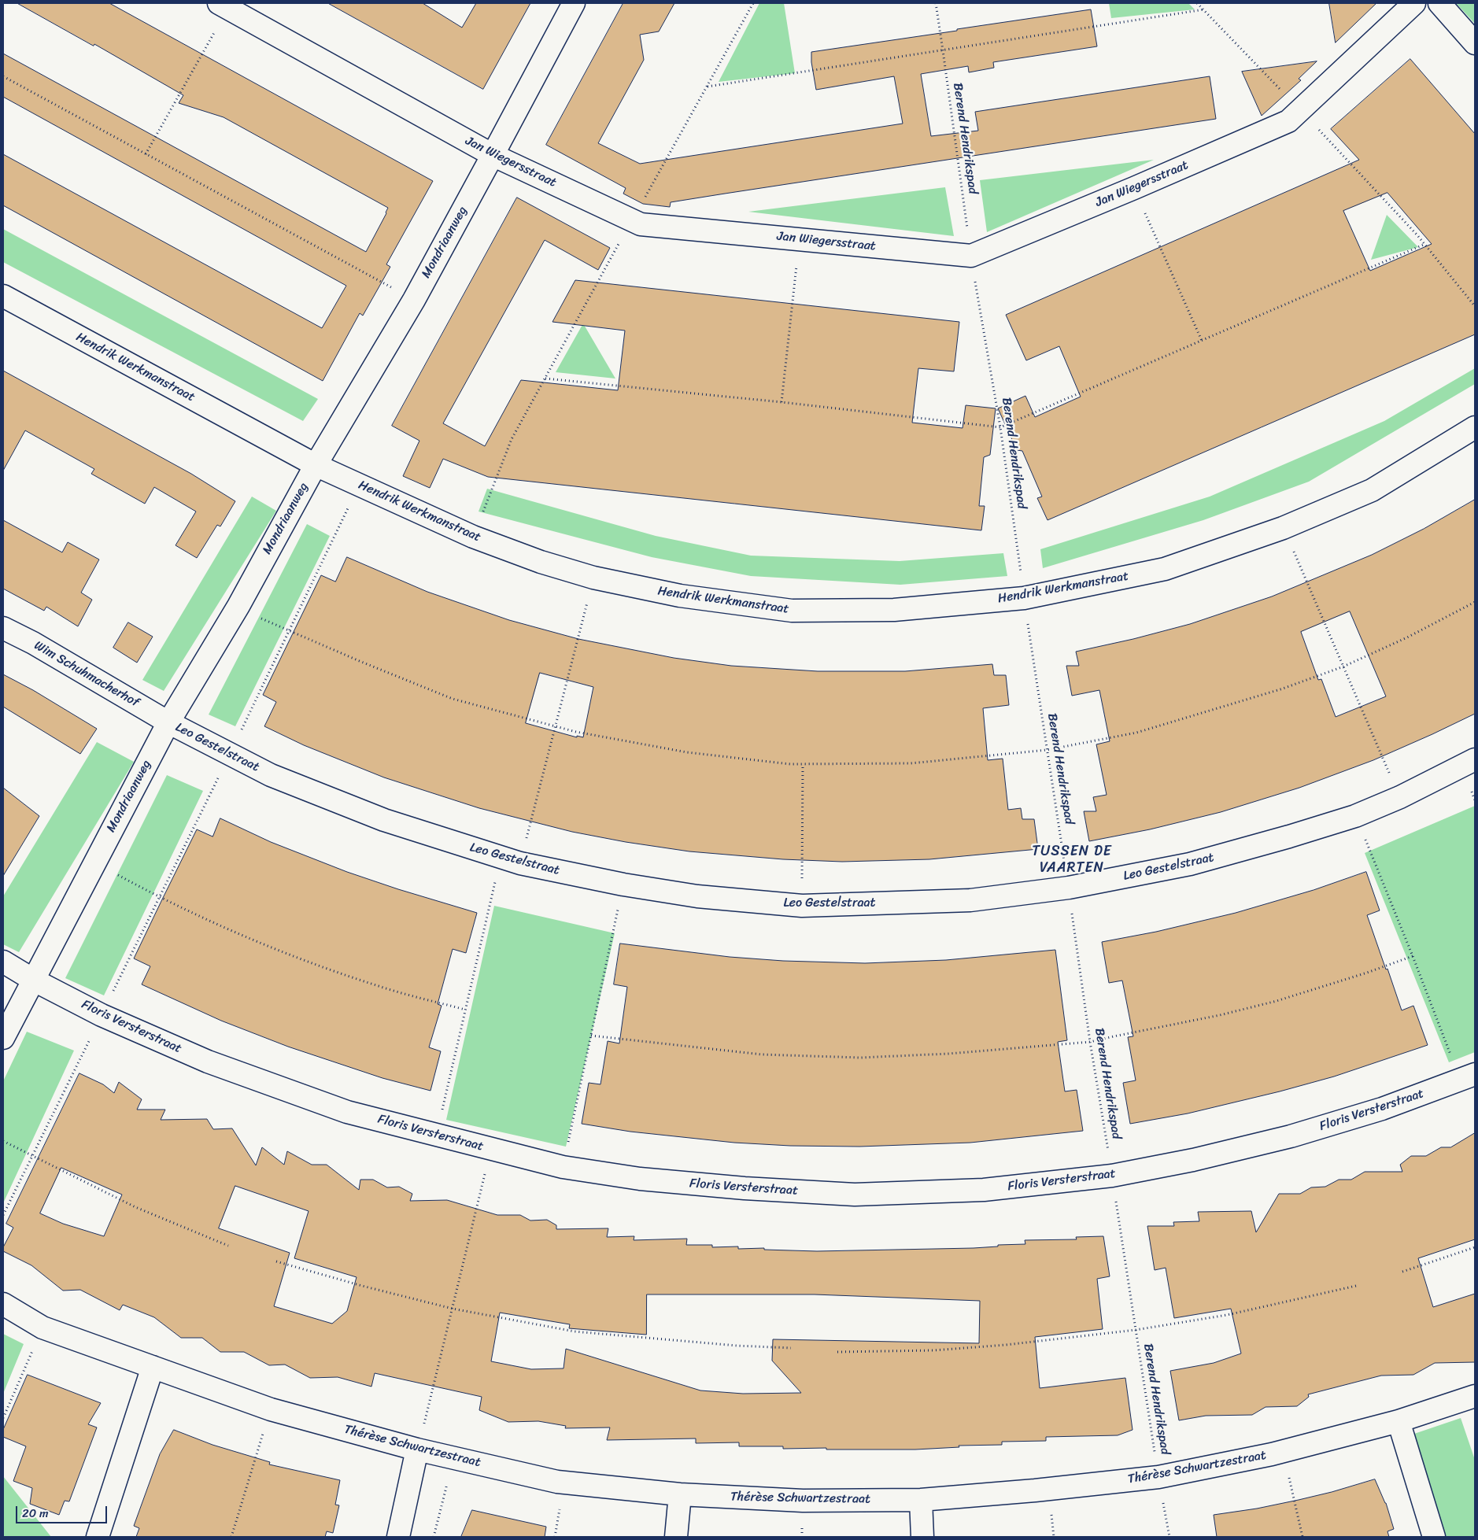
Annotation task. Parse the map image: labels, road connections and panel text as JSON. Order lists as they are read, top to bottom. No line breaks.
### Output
{"streets":{"street":["Jan Wiegersstraat","Mondriaanweg","Hendrik Werkmanstraat","Wim Schuhmacherhof","Leo Gestelstraat","Floris Versterstraat","Thérèse Schwartzestraat"],"path":["Berend Hendrikspad"]},"crossings":[["Berend Hendrikspad","Jan Wiegersstraat"],["Berend Hendrikspad","Hendrik Werkmanstraat"],["Berend Hendrikspad","Leo Gestelstraat"],["Berend Hendrikspad","Floris Versterstraat"],["Berend Hendrikspad","Thérèse Schwartzestraat"],["Jan Wiegersstraat","Mondriaanweg"],["Mondriaanweg","Hendrik Werkmanstraat"],["Mondriaanweg","Wim Schuhmacherhof"],["Mondriaanweg","Leo Gestelstraat"],["Mondriaanweg","Floris Versterstraat"],["Wim Schuhmacherhof","Leo Gestelstraat"]],"districts":["TUSSEN DE VAARTEN"],"scale_bar":"20 m"}
